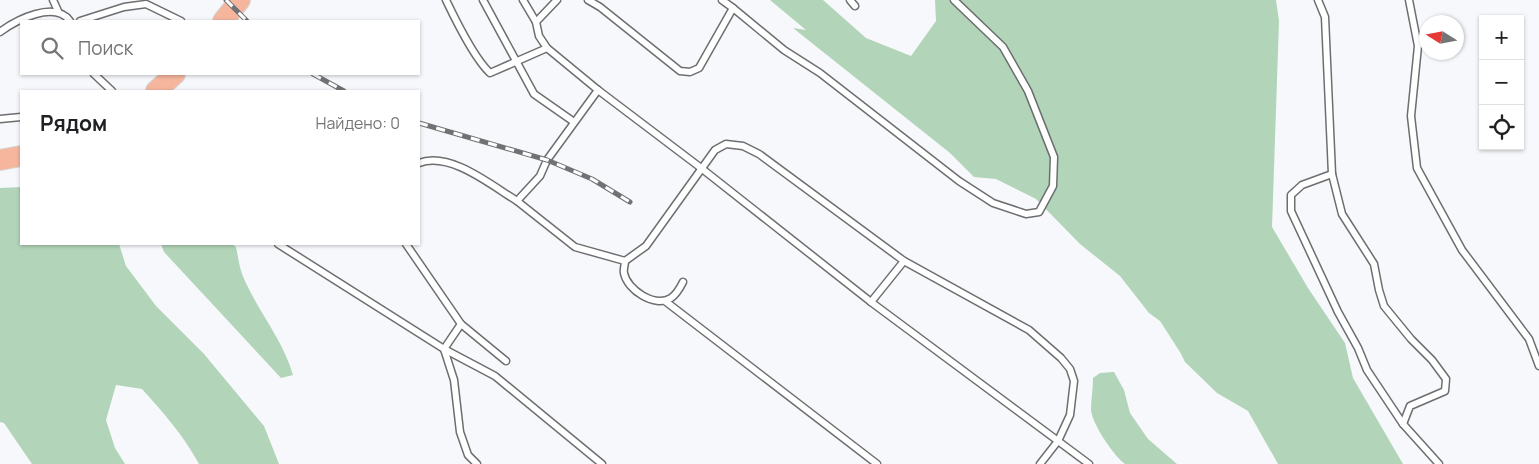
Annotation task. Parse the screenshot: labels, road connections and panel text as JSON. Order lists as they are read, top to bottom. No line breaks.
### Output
{"north":"left","page":{"map_buttons":["+","−"],"search":"Поиск","heading":["Рядом","Найдено: 0"]}}
